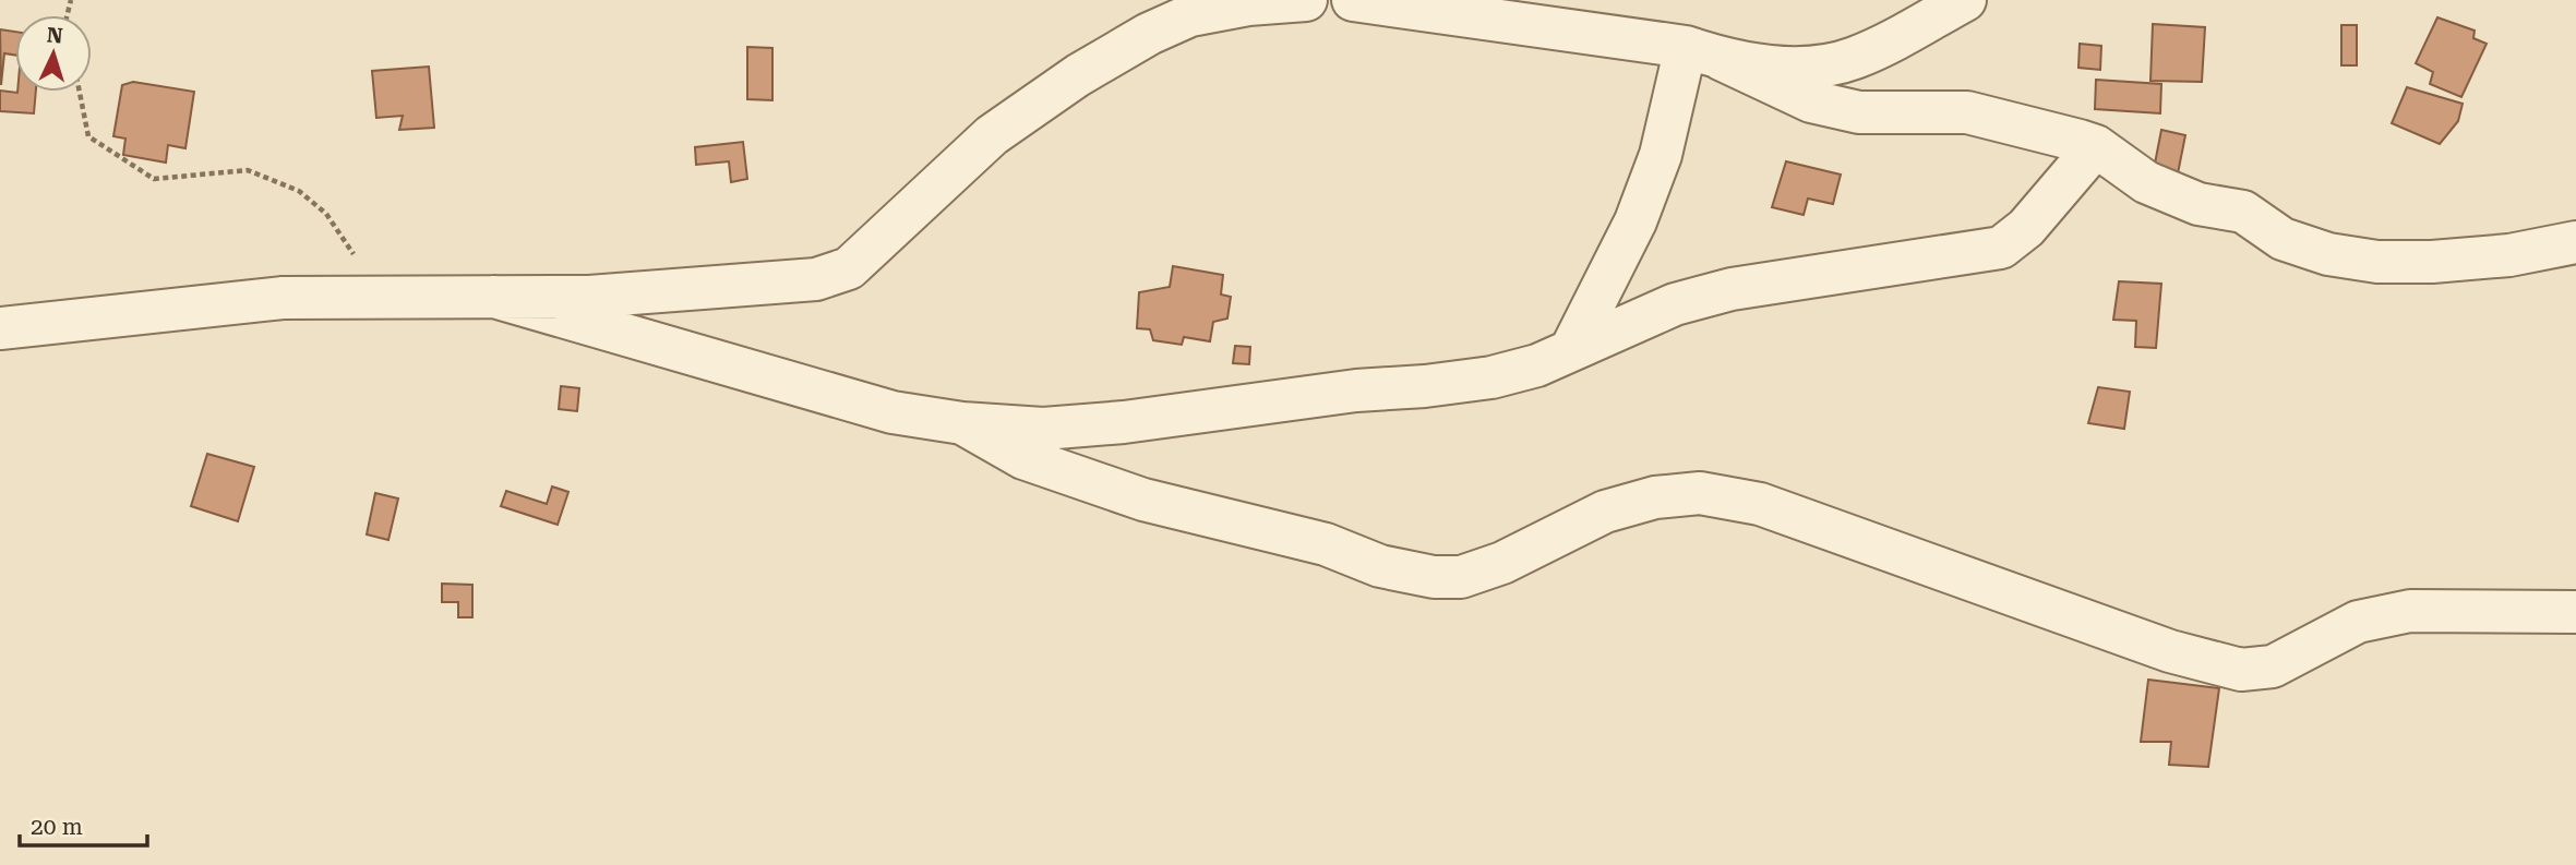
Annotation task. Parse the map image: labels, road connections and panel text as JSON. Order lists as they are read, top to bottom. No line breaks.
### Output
{"scale_bar":"20 m","north":"top"}
